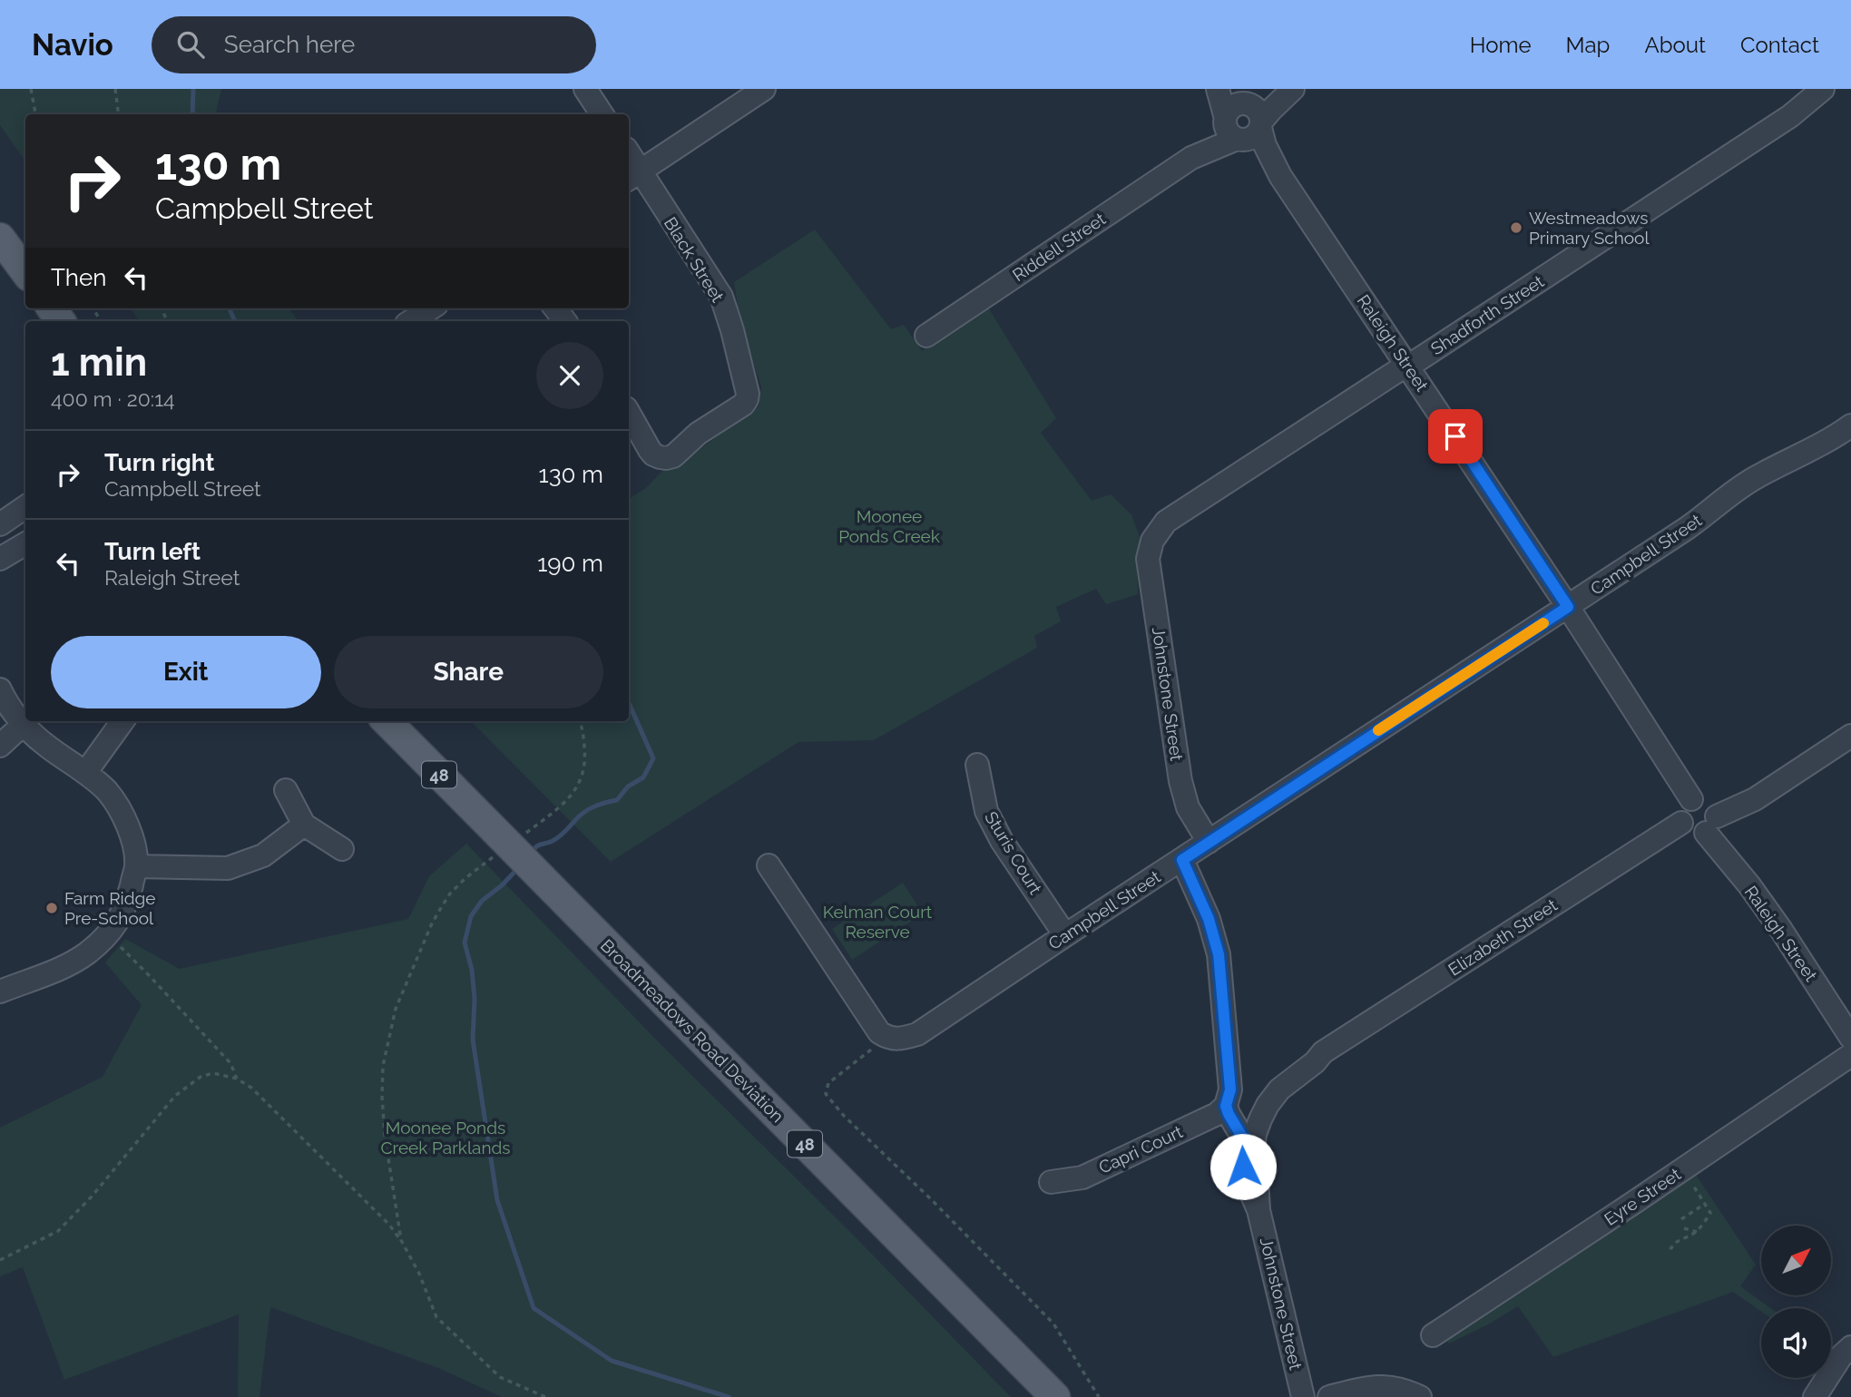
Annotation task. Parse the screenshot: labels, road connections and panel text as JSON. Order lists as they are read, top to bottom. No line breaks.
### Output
{"streets":{"main road":["48","Broadmeadows Road Deviation"],"street":["Riddell Street","Black Street","Shadforth Street","Raleigh Street","Campbell Street","Johnstone Street","Sturis Court","Elizabeth Street","Capri Court","Eyre Street"]},"crossings":[["Riddell Street","Raleigh Street"],["Shadforth Street","Raleigh Street"],["Shadforth Street","Johnstone Street"],["Raleigh Street","Campbell Street"],["Raleigh Street","Elizabeth Street"],["Campbell Street","Johnstone Street"],["Campbell Street","Sturis Court"],["Johnstone Street","Elizabeth Street"],["Johnstone Street","Capri Court"]],"parks":["Moonee Ponds Creek","Kelman Court Reserve","Moonee Ponds Creek Parklands"],"places":["Westmeadows Primary School","Farm Ridge Pre-School"],"north":"top right","page":{"header":"Navio","search":"Search here","nav":["Home","Map","About","Contact"],"turn":["130 m","Campbell Street"],"then":"Then","heading":["1 min","400 m · 20:14"],"list":[{"name":"Turn right","note":"Campbell Street","value":"130 m"},{"name":"Turn left","note":"Raleigh Street","value":"190 m"}],"buttons":["Exit","Share"]}}
